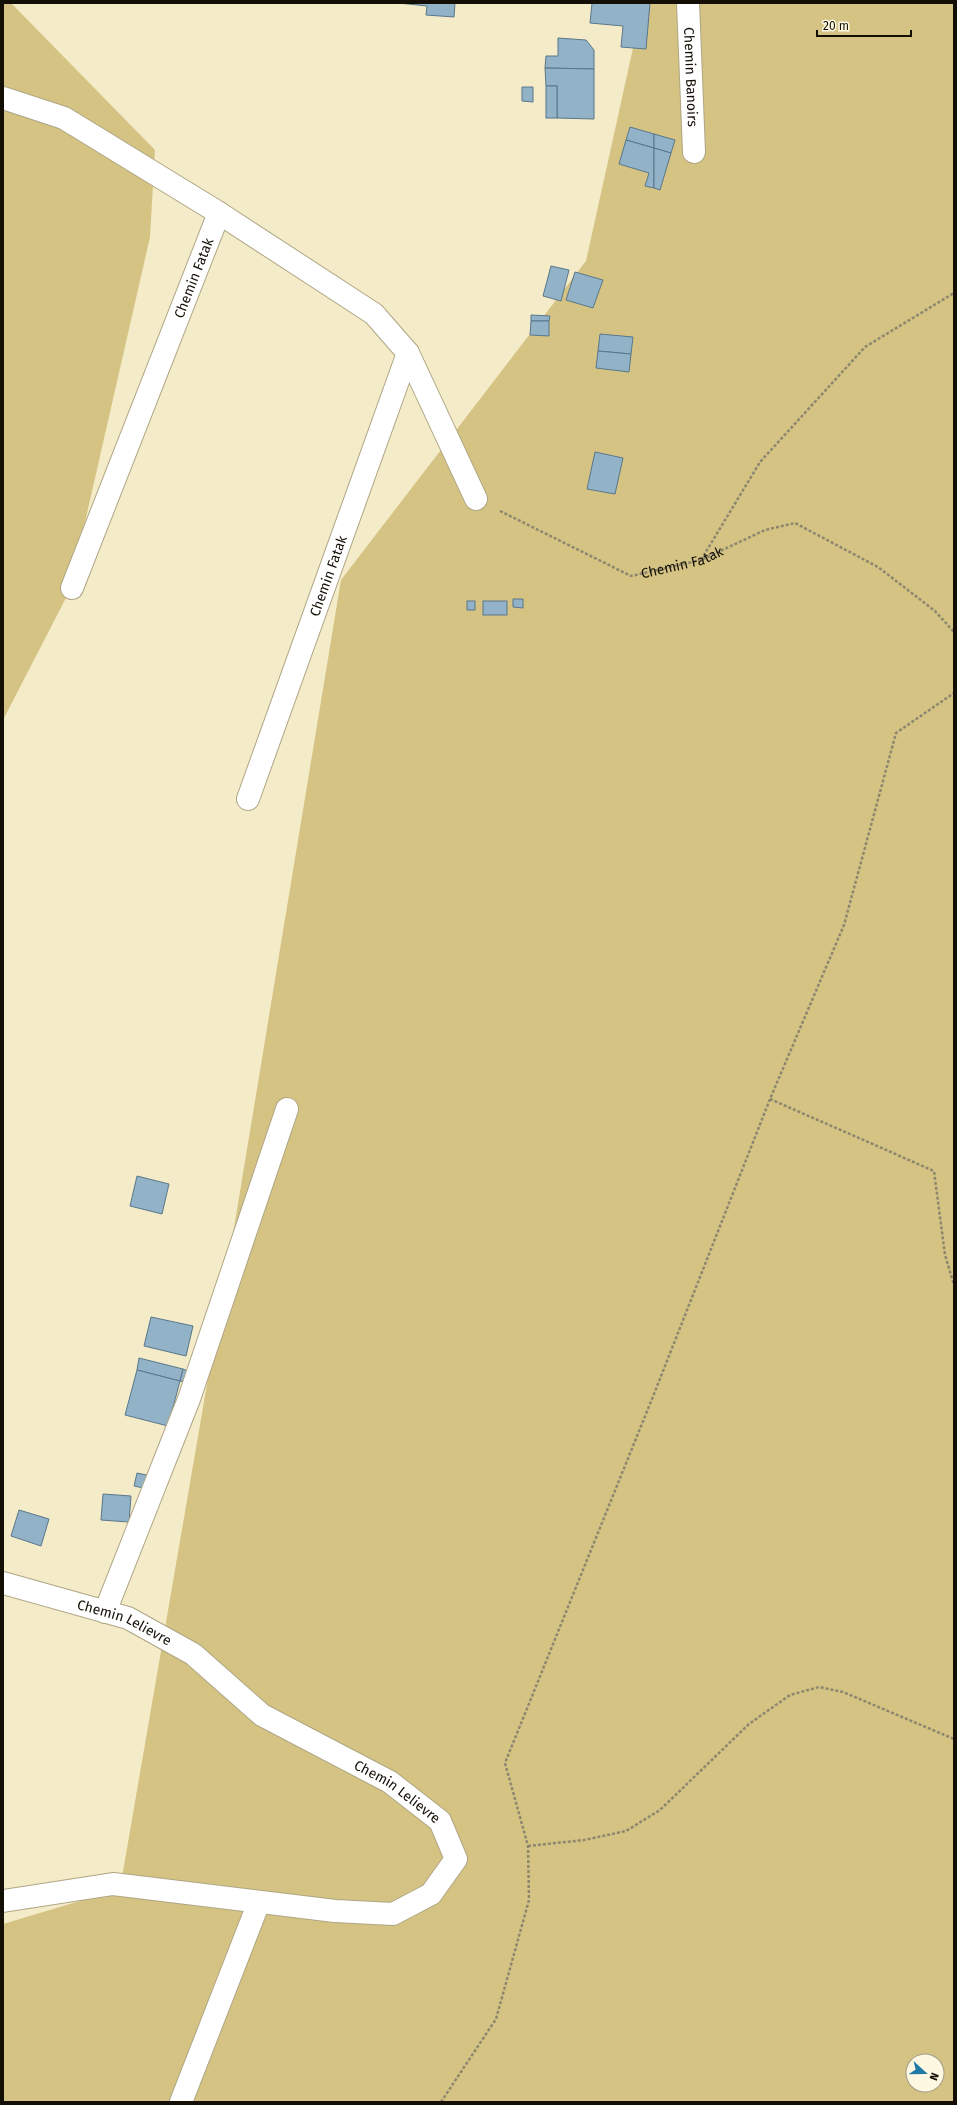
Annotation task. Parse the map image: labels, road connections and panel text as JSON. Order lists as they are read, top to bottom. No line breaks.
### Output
{"streets":{"street":["Chemin Banoirs","Chemin Fatak","Chemin Lelievre"]},"scale_bar":"20 m","north":"right"}
